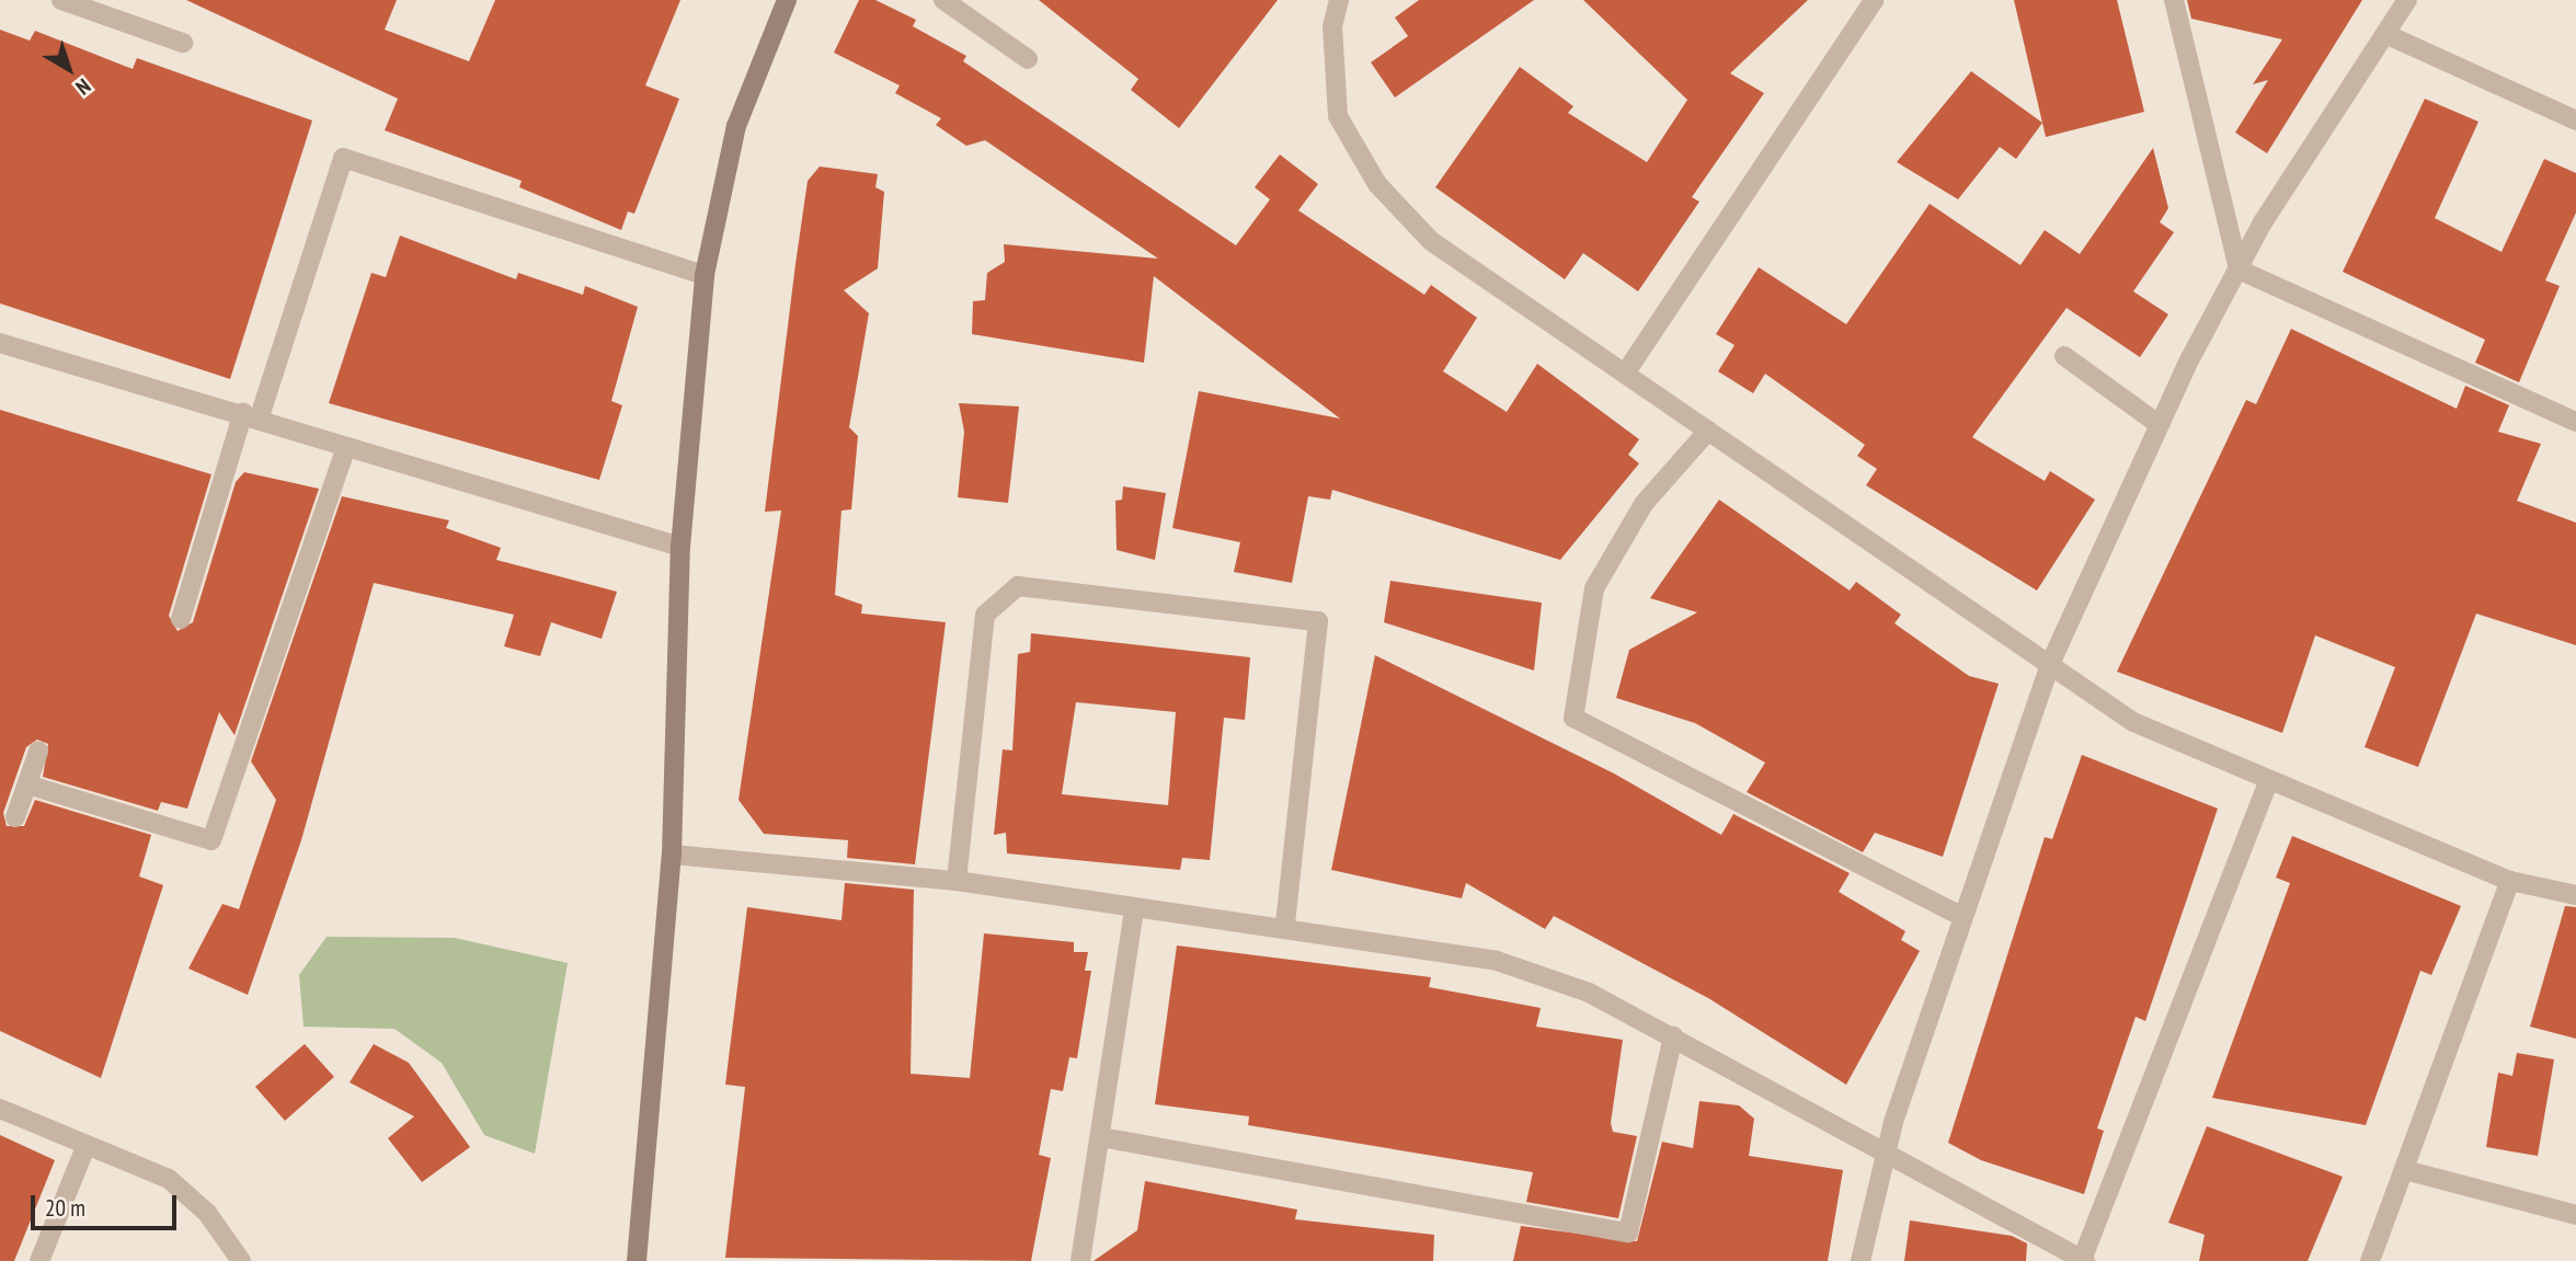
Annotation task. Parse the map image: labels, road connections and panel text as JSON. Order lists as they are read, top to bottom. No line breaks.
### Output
{"scale_bar":"20 m","north":"bottom right"}
